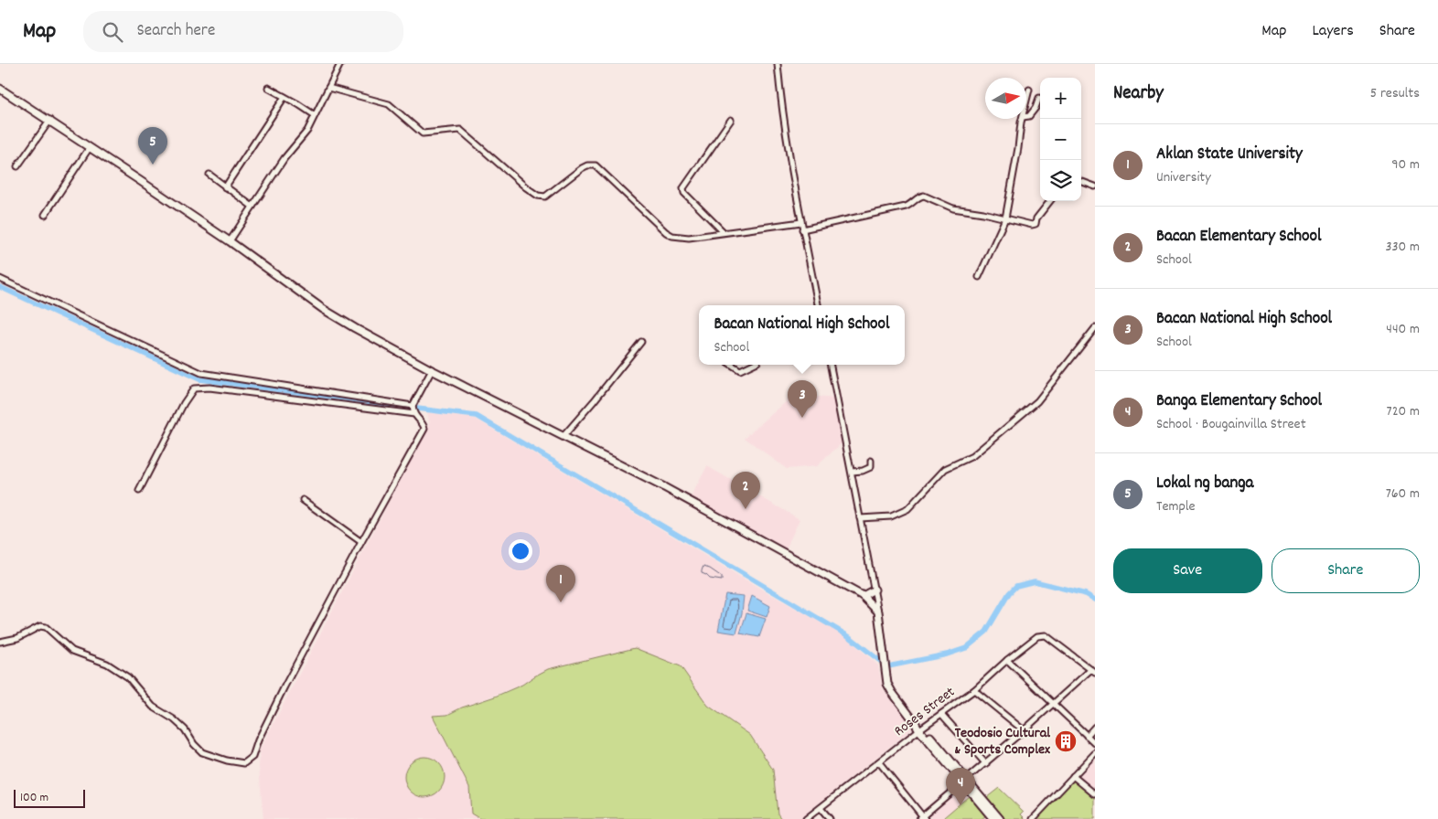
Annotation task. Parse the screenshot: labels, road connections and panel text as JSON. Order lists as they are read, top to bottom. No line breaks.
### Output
{"streets":{"street":["Roses Street"]},"places":{"building":["Teodosio Cultural & Sports Complex"]},"scale_bar":"100 m","north":"right","page":{"header":"Map","search":"Search here","nav":["Map","Layers","Share"],"heading":["Nearby","5 results"],"map_buttons":["+","−"],"list":[{"mark":"1","name":"Aklan State University","note":"University","value":"90 m"},{"mark":"2","name":"Bacan Elementary School","note":"School","value":"330 m"},{"mark":"3","name":"Bacan National High School","note":"School","value":"440 m"},{"mark":"4","name":"Banga Elementary School","note":"School · Bougainvilla Street","value":"720 m"},{"mark":"5","name":"Lokal ng banga","note":"Temple","value":"760 m"}],"pins":["5","3","2","1","4"],"popup":["Bacan National High School","School"],"buttons":["Save","Share"],"scale":"100 m"}}
